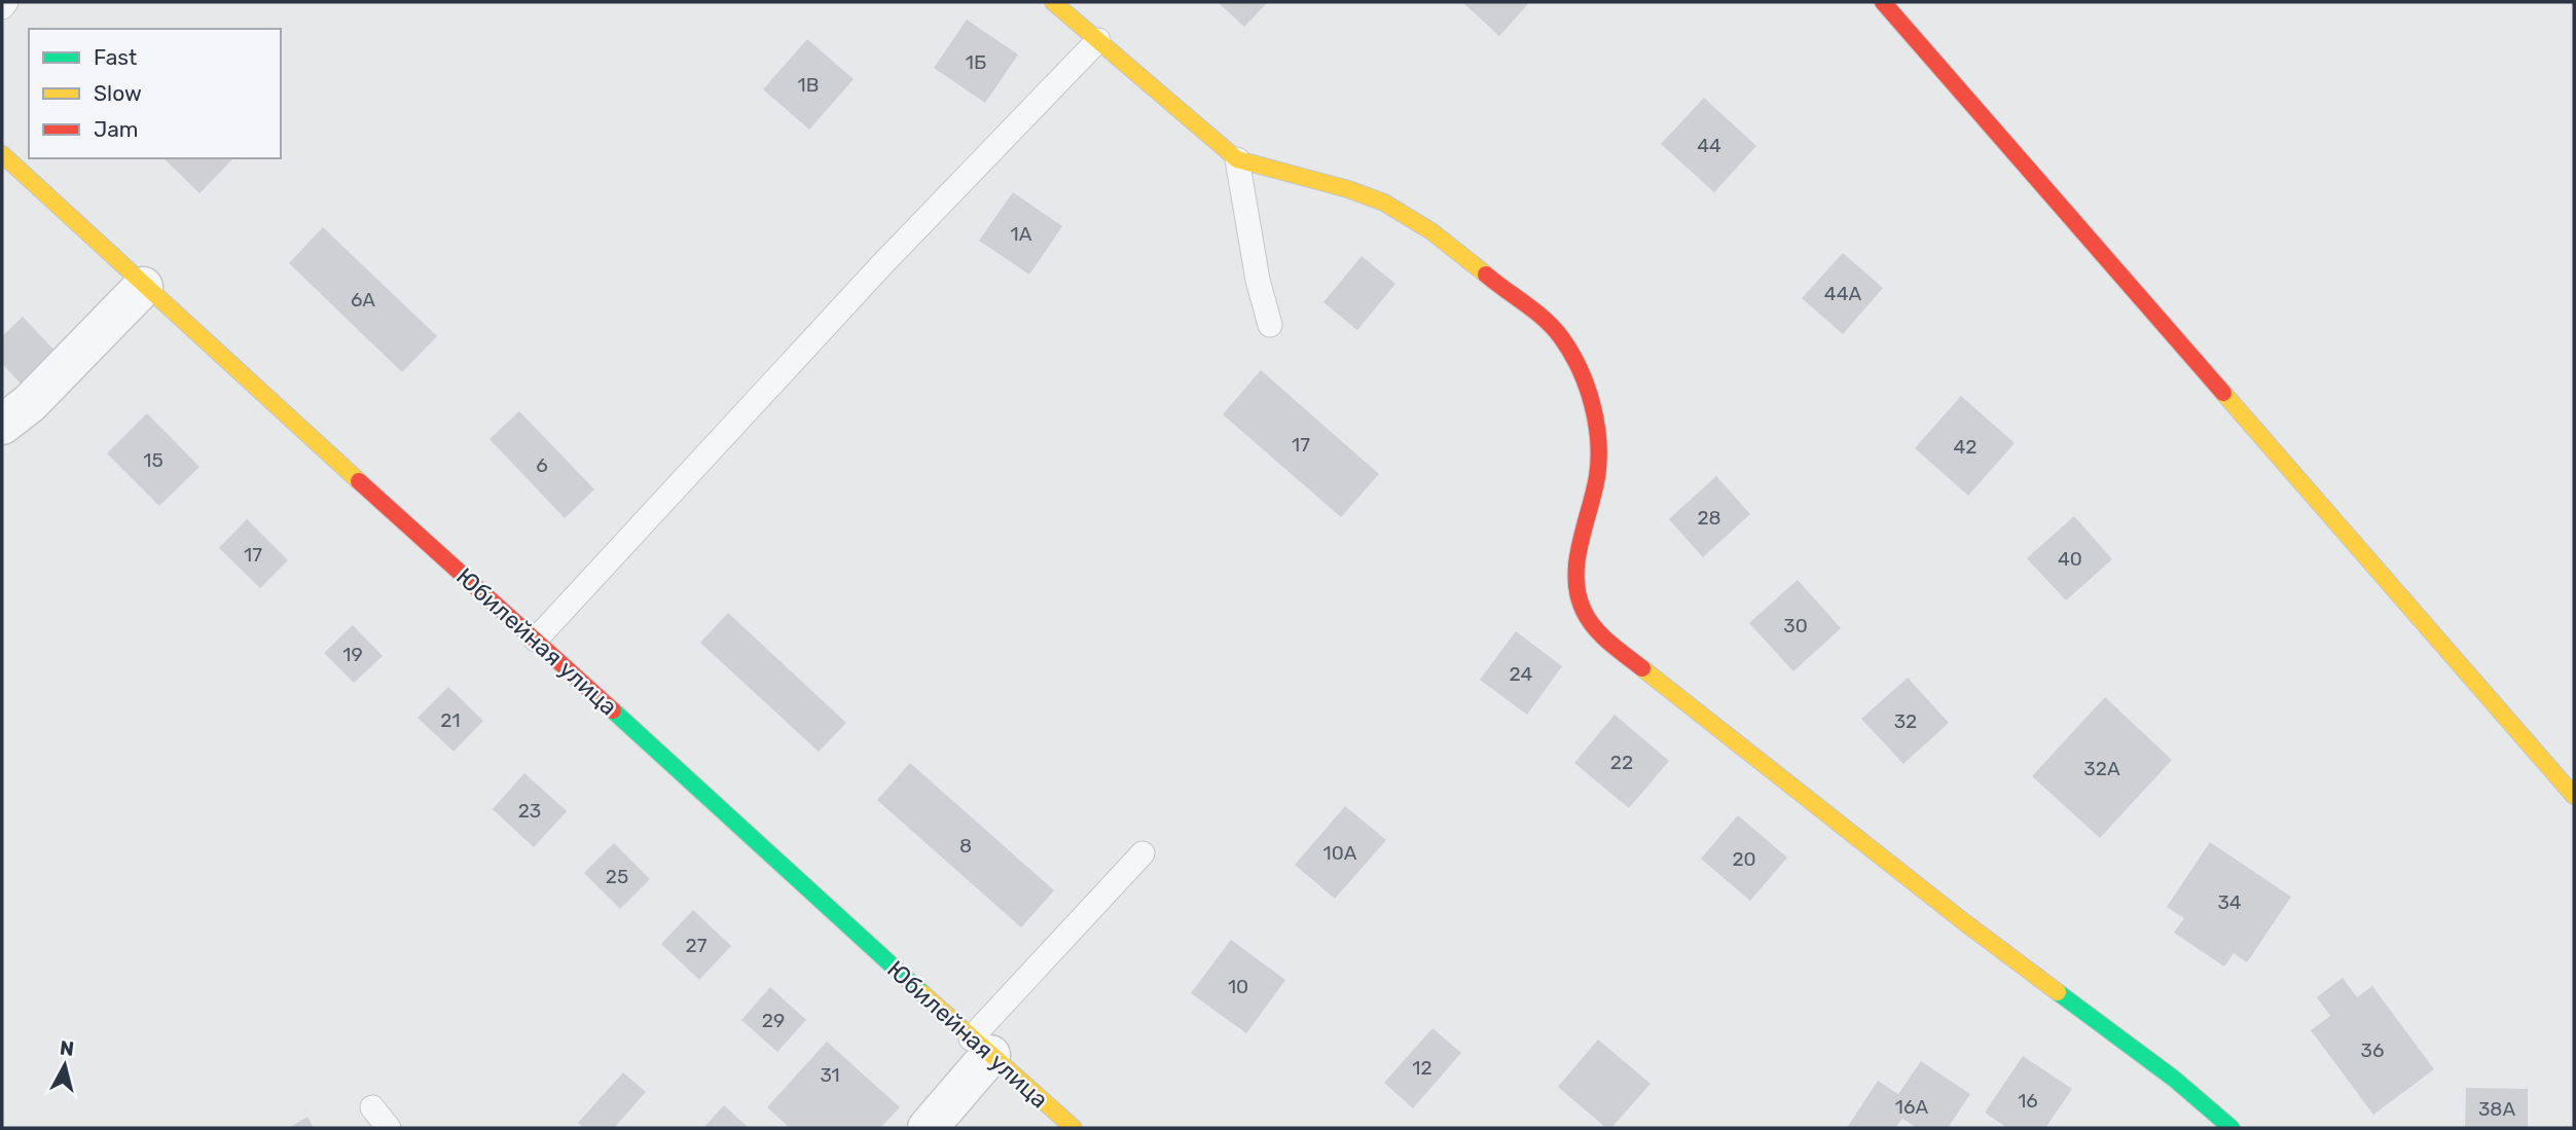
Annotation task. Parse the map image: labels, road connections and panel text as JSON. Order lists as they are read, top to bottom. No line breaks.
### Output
{"streets":{"street":["Юбилейная улица"]},"house_numbers":["1Б","1В","44","1А","44А","6А","17","42","15","6","28","17","40","30","19","24","21","32","22","32А","23","8","10А","20","25","34","27","10","29","36","12","31","16","16А","38А"],"legend":["Fast","Slow","Jam"],"north":"top"}
